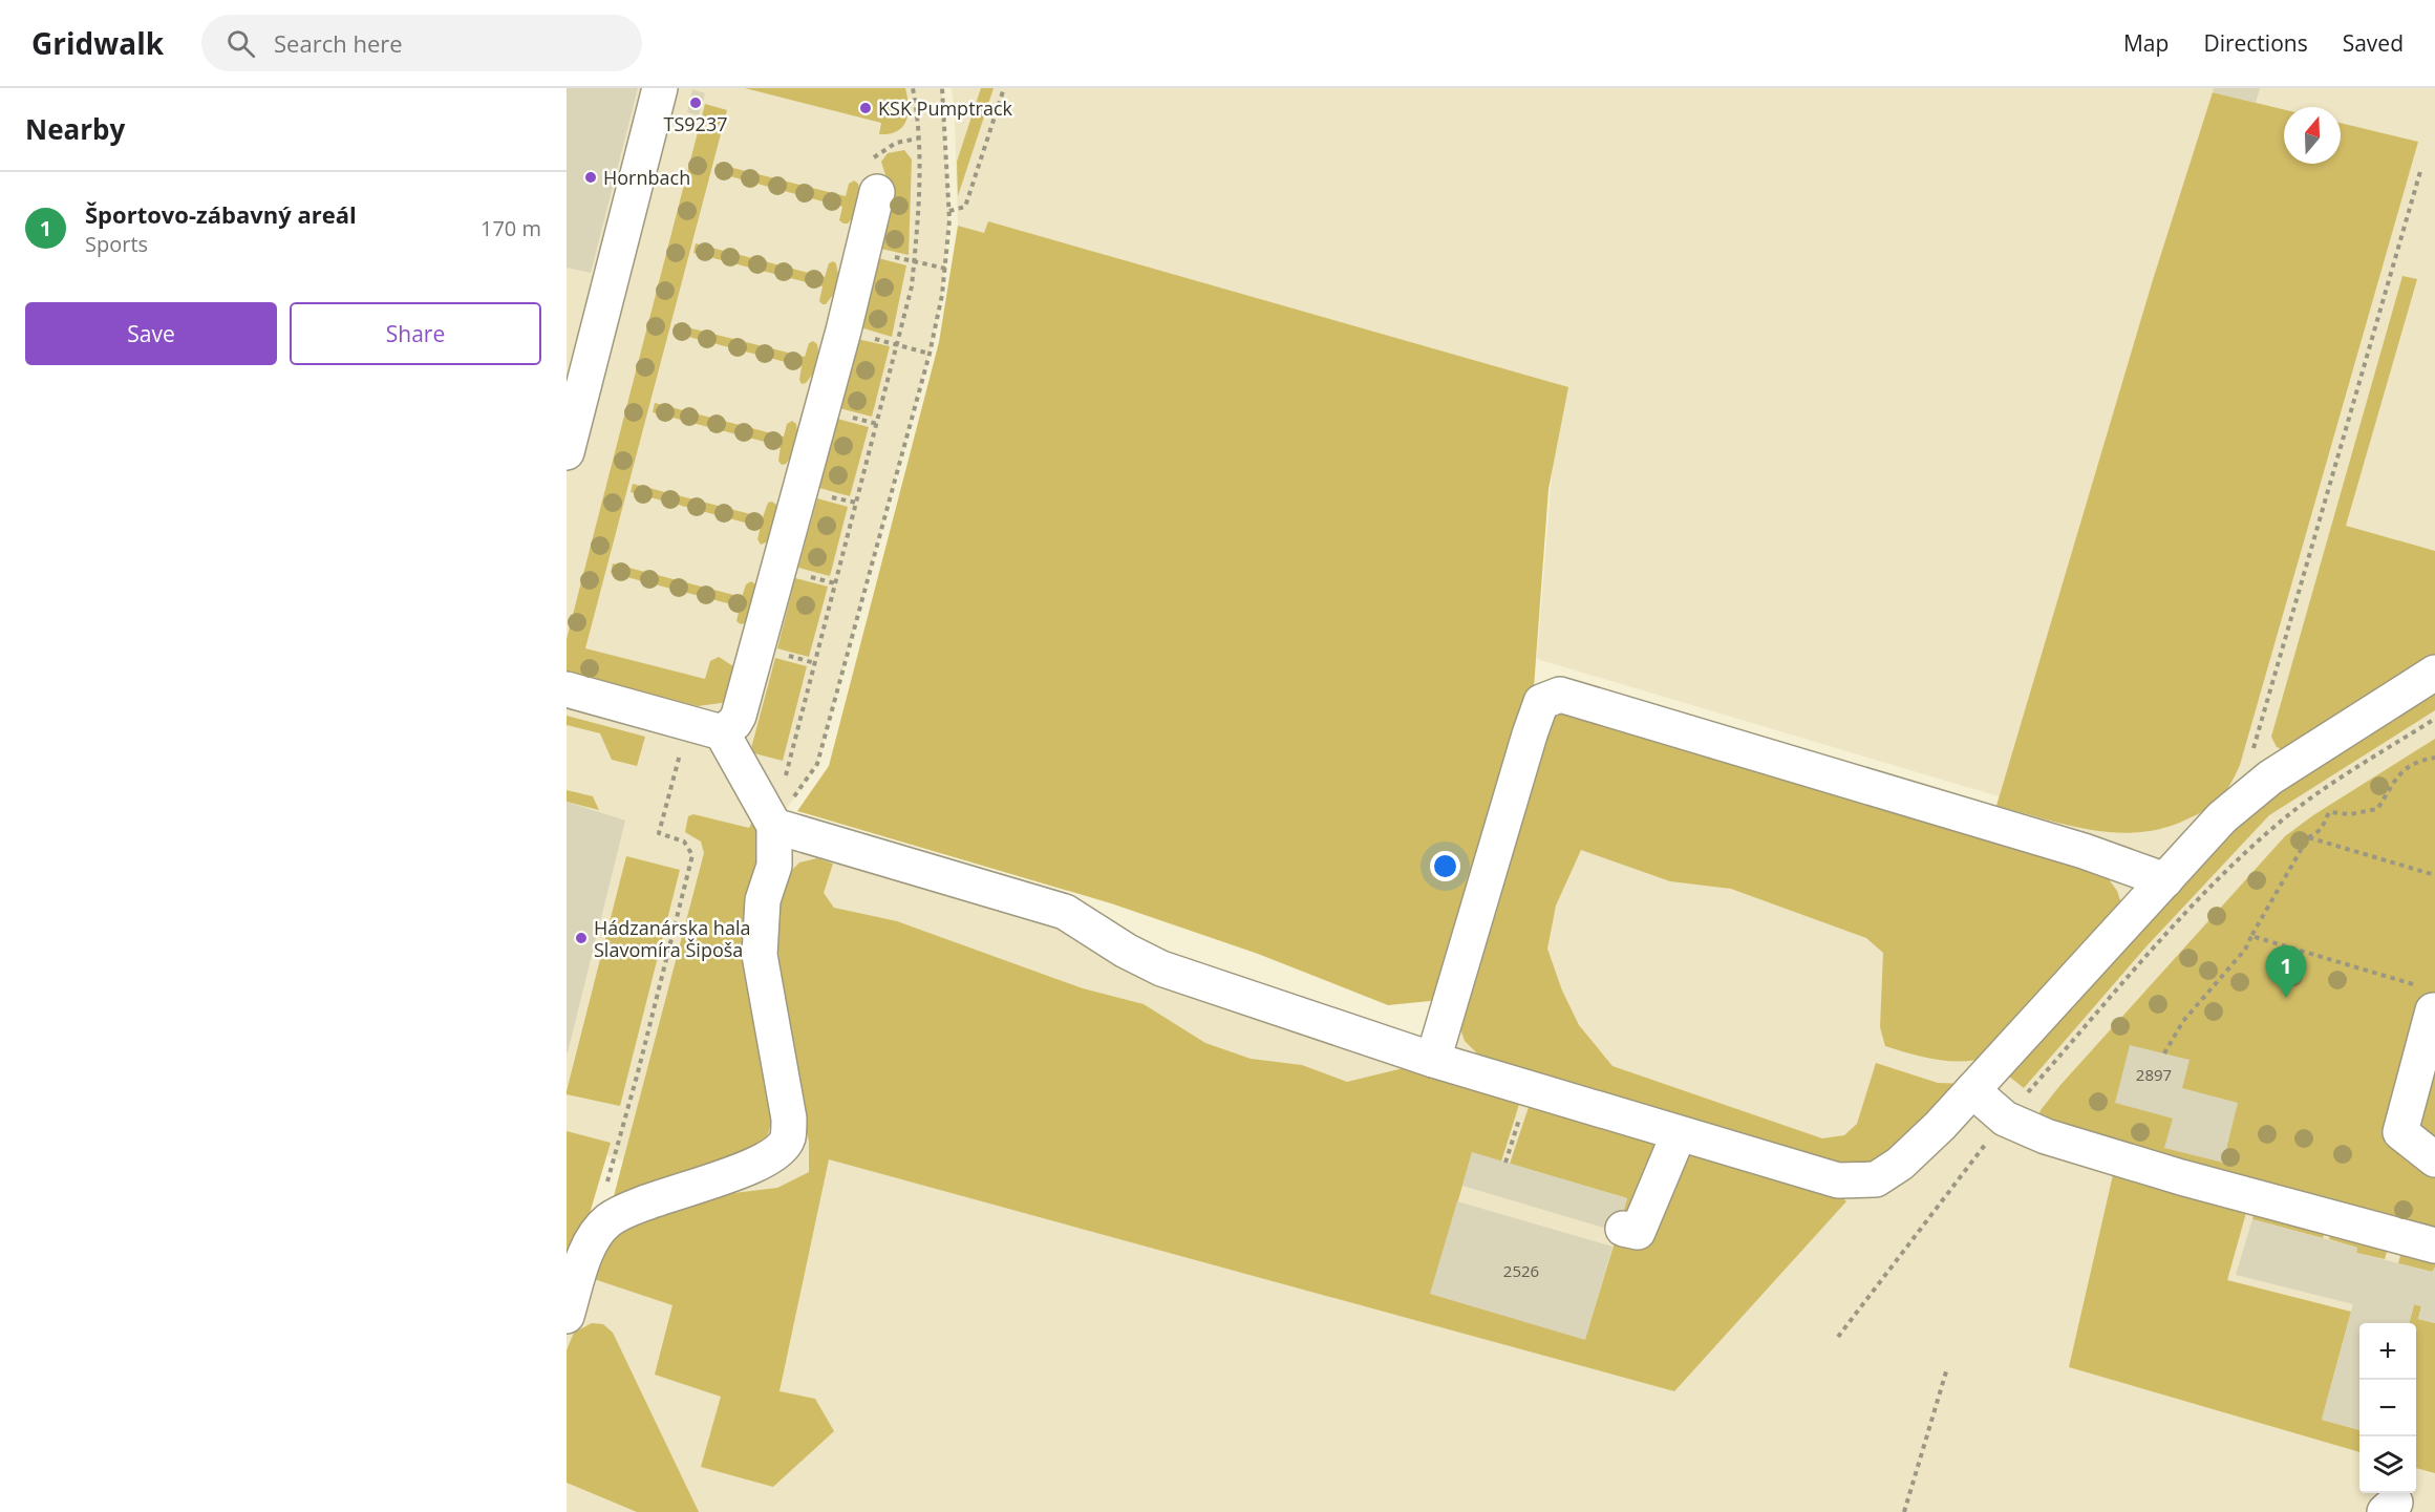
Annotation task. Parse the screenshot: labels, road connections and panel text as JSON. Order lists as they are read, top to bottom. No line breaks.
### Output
{"places":["TS9237","KSK Pumptrack","Hornbach","Hádzanárska hala Slavomíra Šipoša"],"house_numbers":["2897","2526"],"north":"top","page":{"header":"Gridwalk","search":"Search here","nav":["Map","Directions","Saved"],"heading":"Nearby","list":[{"mark":"1","name":"Športovo-zábavný areál","note":"Sports","value":"170 m"}],"buttons":["Save","Share"],"pins":"1","map_buttons":["+","−"]}}
